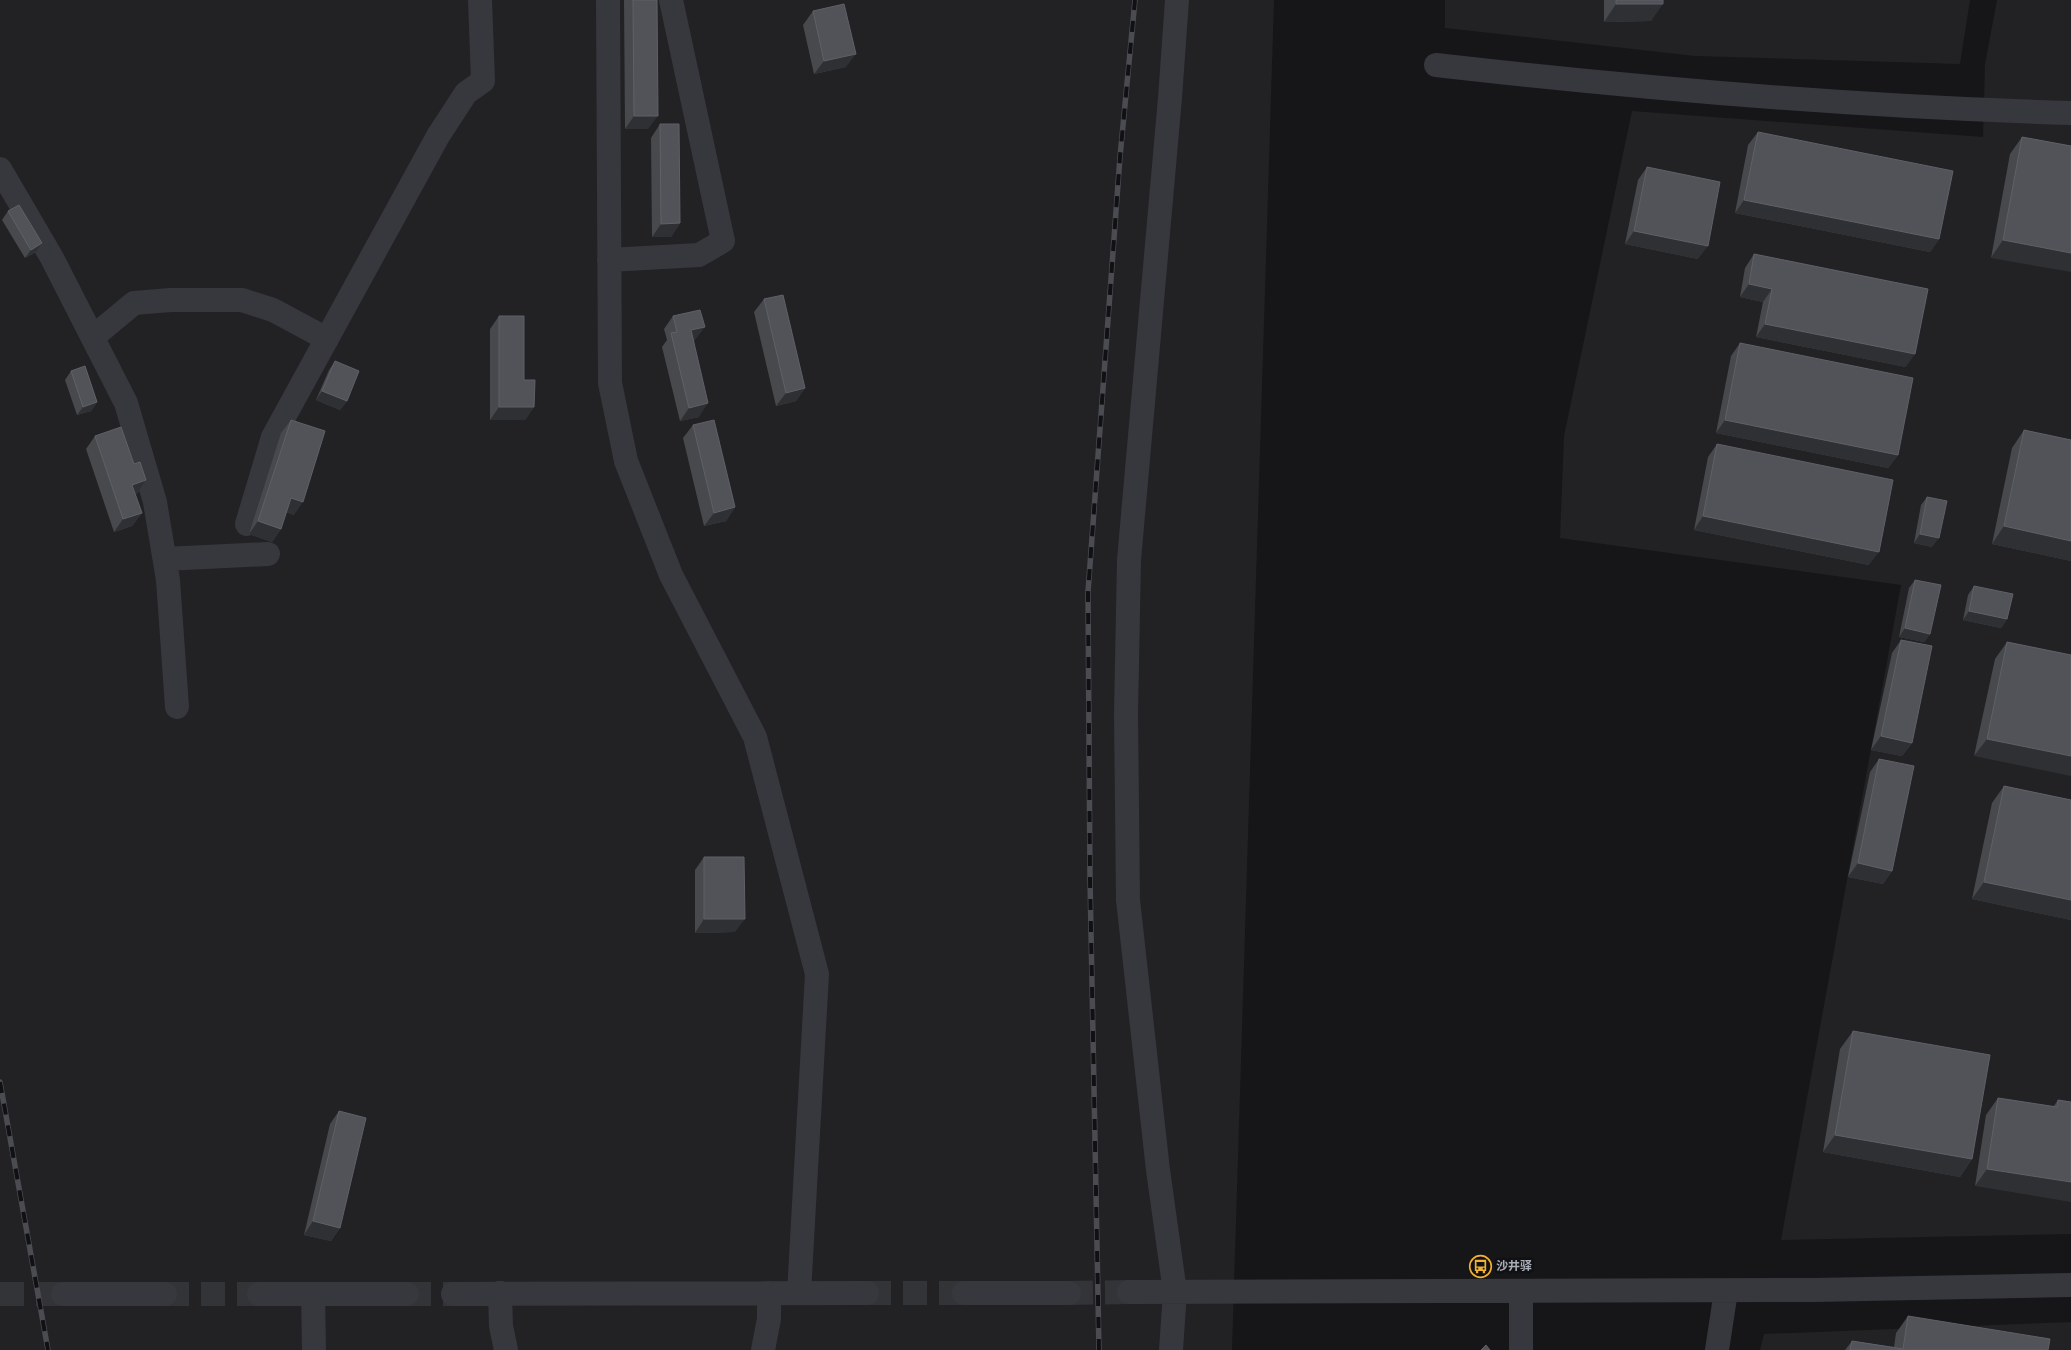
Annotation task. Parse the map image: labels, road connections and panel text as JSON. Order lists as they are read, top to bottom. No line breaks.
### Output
{"places":{"bus stop":["沙井驿"]}}
